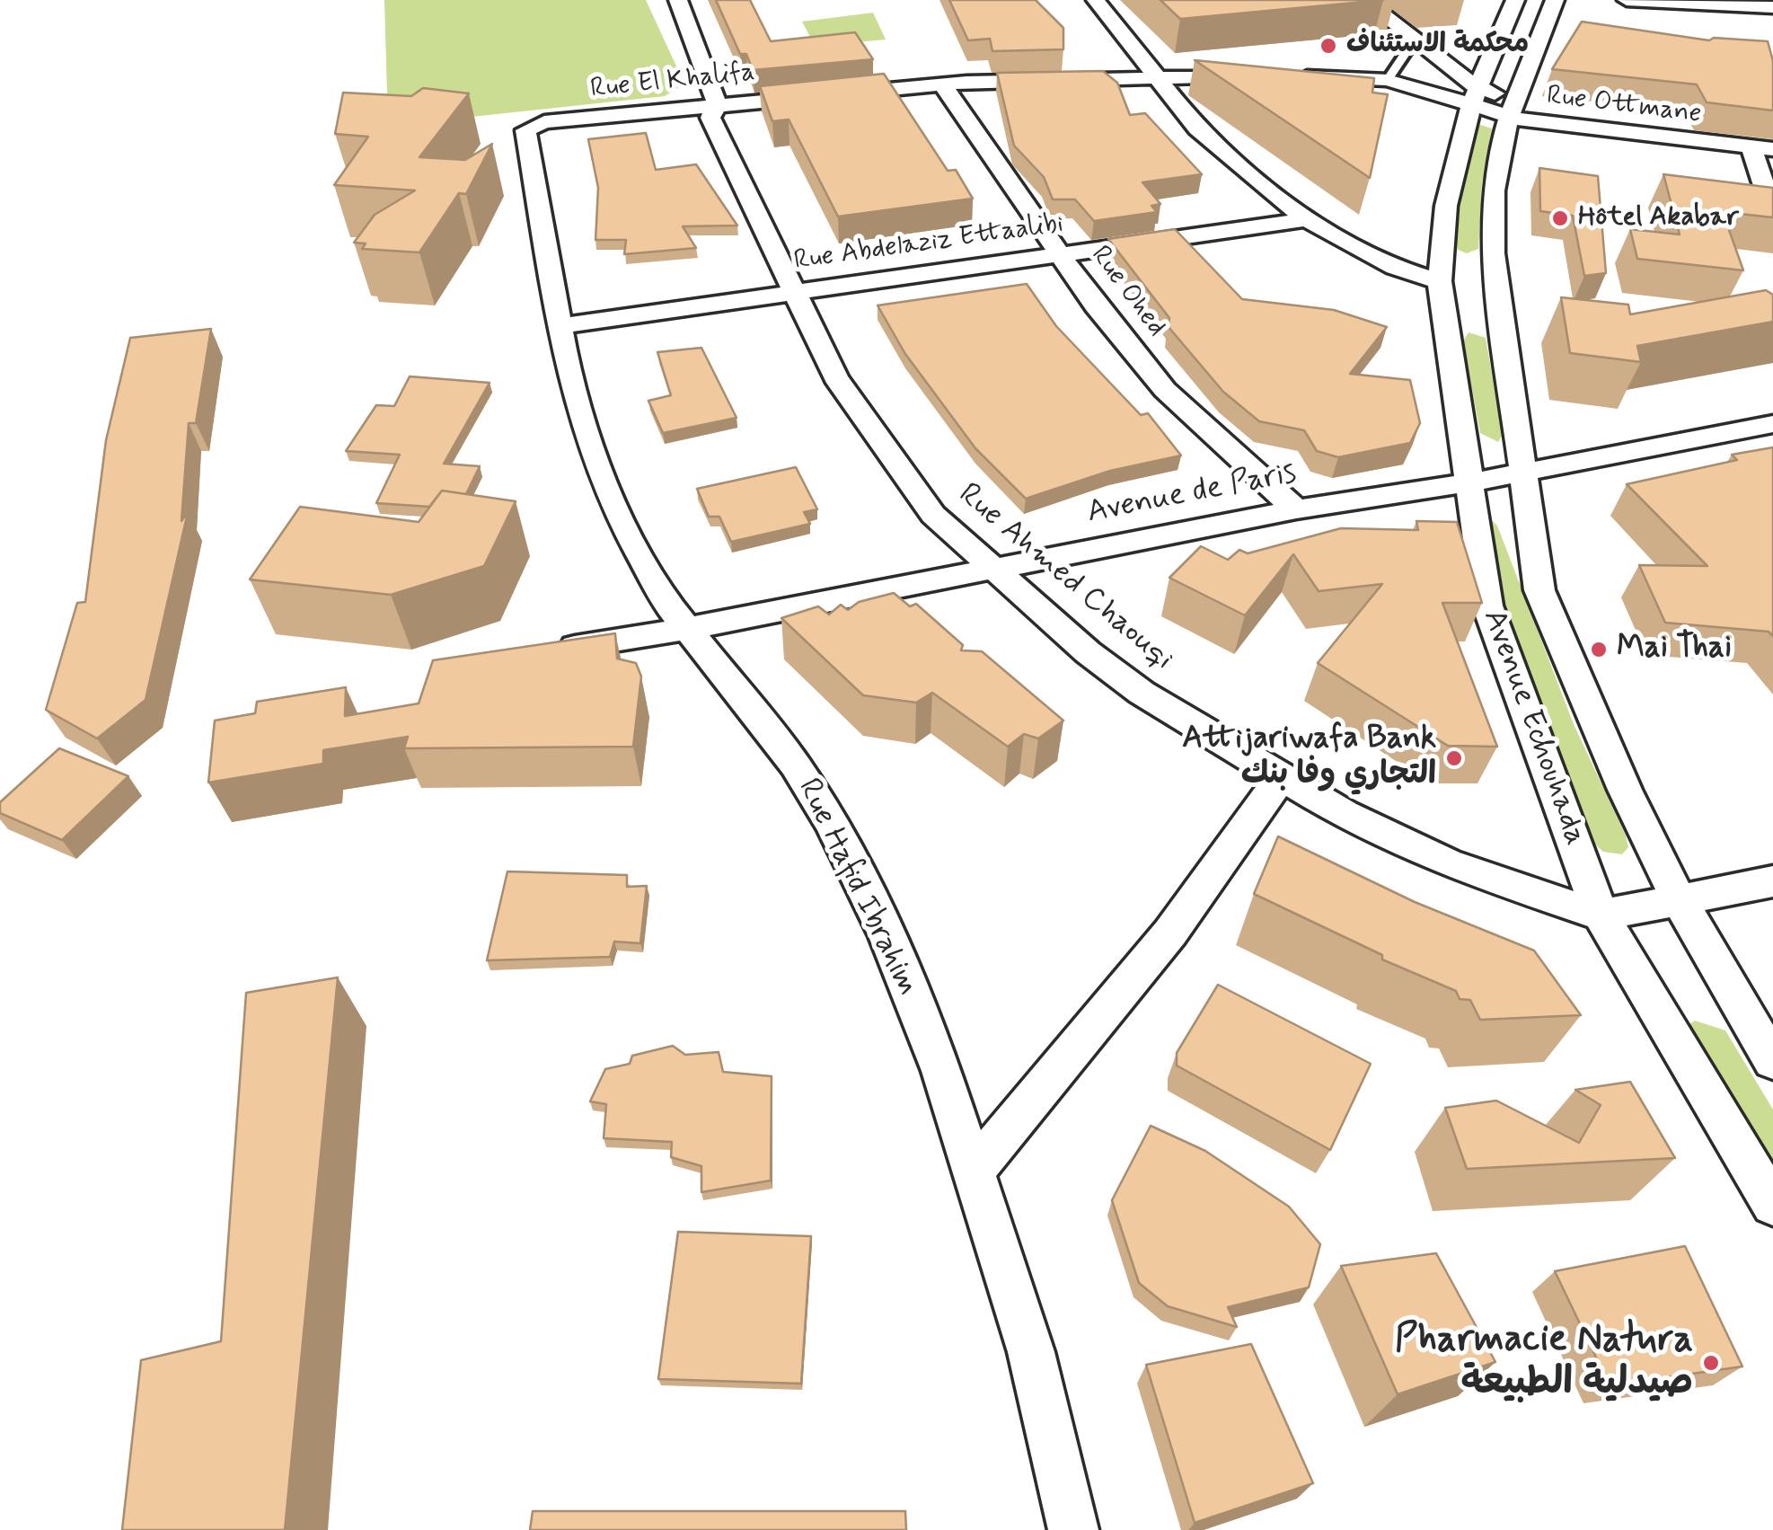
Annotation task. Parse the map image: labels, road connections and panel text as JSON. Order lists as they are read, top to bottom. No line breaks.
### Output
{"streets":{"street":["Rue El Khalifa","Rue Ottmane","Rue Abdelaziz Ettaalibi","Rue Ohed","Avenue de Paris","Rue Ahmed Chaouqi","Avenue Echouhada","Rue Hafid Ibrahim"]},"crossings":[["Rue El Khalifa","Rue Ohed"],["Rue El Khalifa","Rue Ahmed Chaouqi"],["Rue El Khalifa","Rue Hafid Ibrahim"],["Rue Ottmane","Avenue Echouhada"],["Rue Abdelaziz Ettaalibi","Rue Ohed"],["Rue Abdelaziz Ettaalibi","Rue Ahmed Chaouqi"],["Rue Abdelaziz Ettaalibi","Rue Hafid Ibrahim"],["Rue Ohed","Avenue de Paris"],["Avenue de Paris","Rue Ahmed Chaouqi"],["Avenue de Paris","Avenue Echouhada"],["Avenue de Paris","Rue Hafid Ibrahim"],["Rue Ahmed Chaouqi","Avenue Echouhada"]],"places":["محكمة الاستئناف","Hôtel Akabar","Mai Thai","Attijariwafa Bank التجاري وفا بنك","Pharmacie Natura صيدلية الطبيعة"]}
